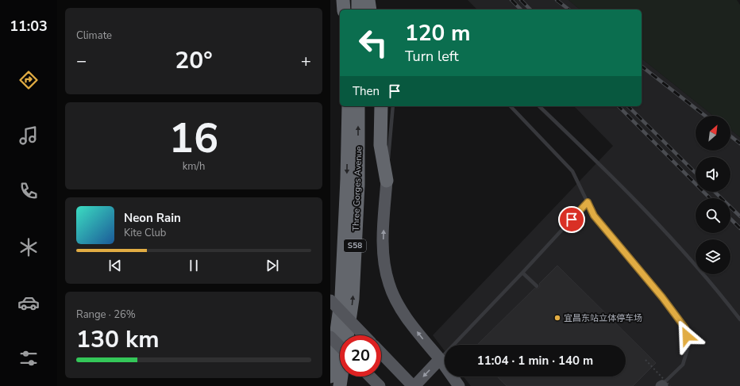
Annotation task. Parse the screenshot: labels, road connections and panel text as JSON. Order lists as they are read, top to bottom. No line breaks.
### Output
{"streets":{"highway":["Three Gorges Avenue","S58"]},"places":["宜昌东站立体停车场"],"north":"top right","page":{"tabs":"11:03","tile":["Climate",["16","km/h"],["Range · 26%","130 km"]],"turn":["120 m","Turn left"],"heat":["−","20°","+"],"then":"Then","song":["Neon Rain","Kite Club"],"limit":"20","trip":"11:04 · 1 min · 140 m"}}
